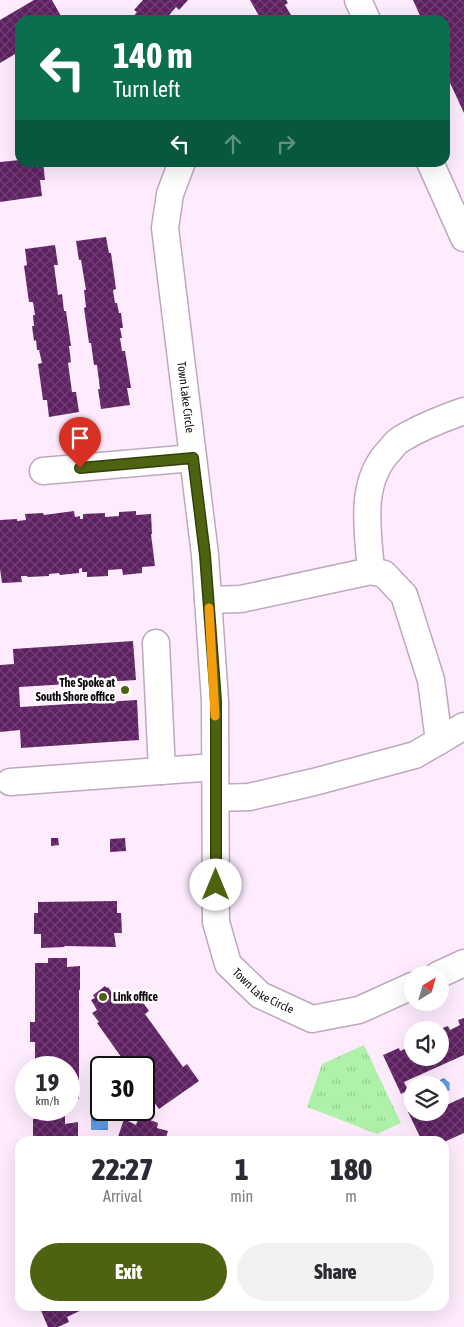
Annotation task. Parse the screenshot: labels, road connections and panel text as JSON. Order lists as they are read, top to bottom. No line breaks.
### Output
{"streets":{"street":["Town Lake Circle"]},"places":["The Spoke at South Shore office","Link office"],"north":"top right","page":{"turn":["140 m","Turn left"],"speed":"19 km/h","limit":"30","eta":["22:27","Arrival","1","min","180","m"],"buttons":["Exit","Share"]}}
